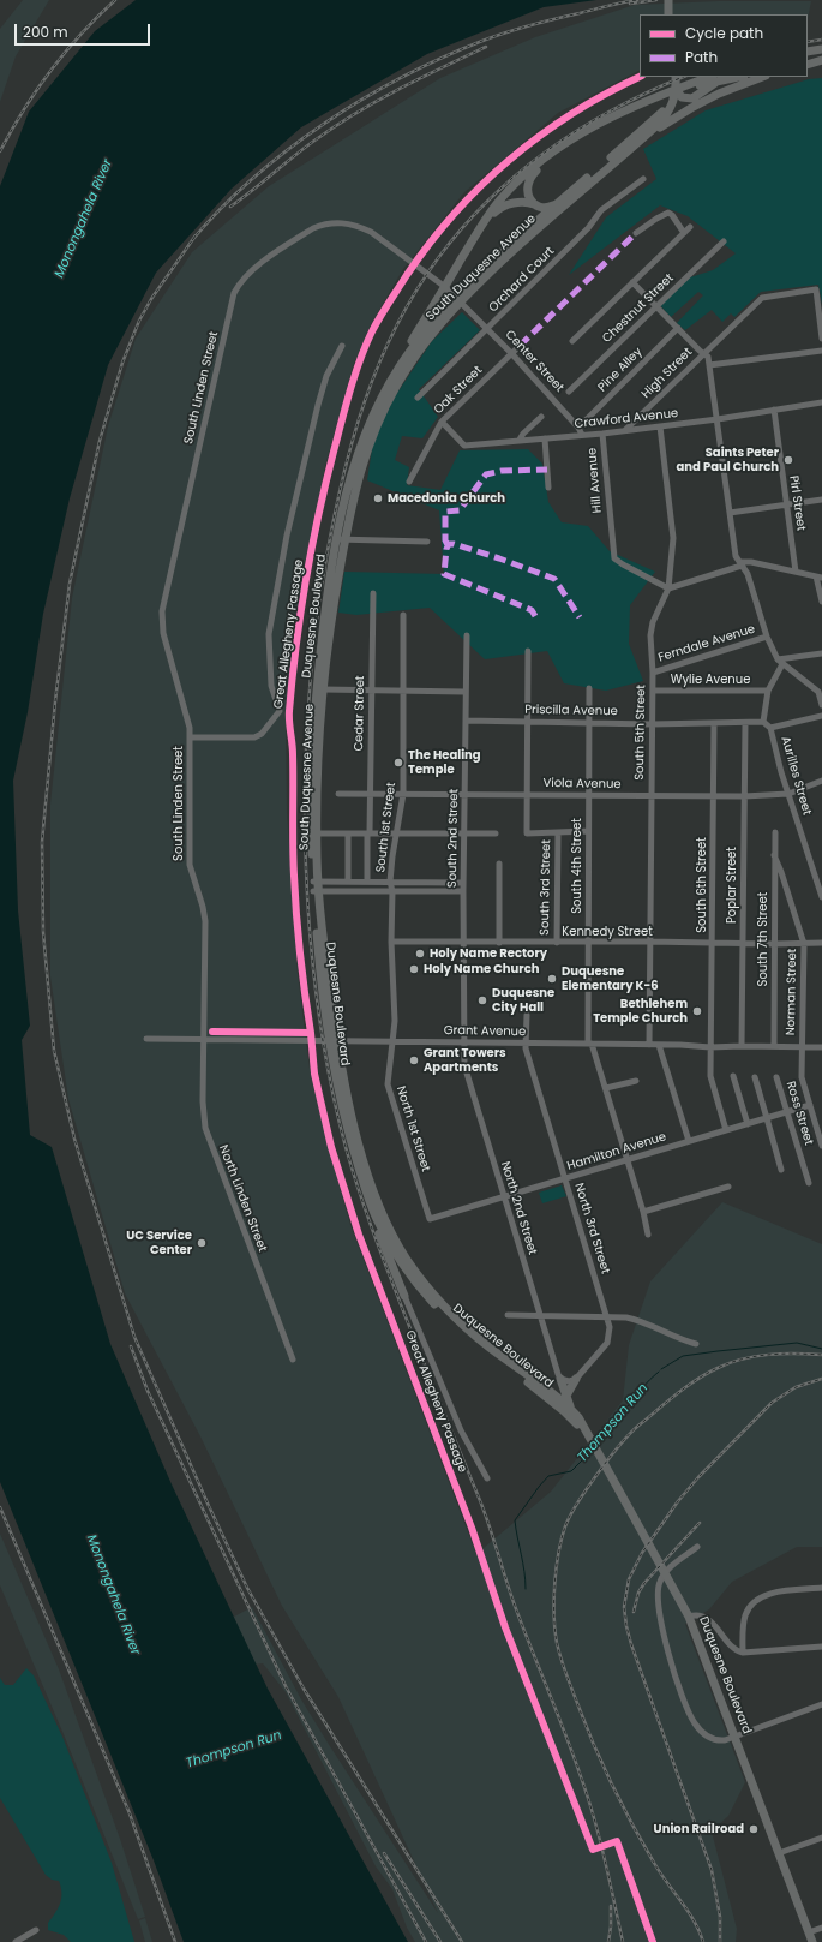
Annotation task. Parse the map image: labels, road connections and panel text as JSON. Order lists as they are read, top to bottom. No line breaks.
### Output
{"streets":{"main road":["South Duquesne Avenue","Duquesne Boulevard"],"street":["Orchard Court","Chestnut Street","Center Street","Pine Alley","High Street","South Linden Street","Oak Street","Crawford Avenue","Hill Avenue","Pirl Street","Ferndale Avenue","Wylie Avenue","Priscilla Avenue","Cedar Street","South 5th Street","Aurilles Street","Viola Avenue","South 1st Street","South 2nd Street","South 4th Street","South 6th Street","Poplar Street","South 3rd Street","Kennedy Street","South 7th Street","Norman Street","Grant Avenue","Ross Street","North 1st Street","Hamilton Avenue","North Linden Street","North 2nd Street","North 3rd Street"],"cycle path":["Great Allegheny Passage"]},"crossings":[["South Duquesne Avenue","Center Street"],["South Duquesne Avenue","Duquesne Boulevard"],["Orchard Court","Center Street"],["Center Street","Pine Alley"],["Center Street","South Linden Street"],["Center Street","Oak Street"],["Center Street","Crawford Avenue"],["High Street","Crawford Avenue"],["South Linden Street","Grant Avenue"],["South Linden Street","North Linden Street"],["Oak Street","Crawford Avenue"],["Crawford Avenue","Hill Avenue"],["Crawford Avenue","Pirl Street"],["Crawford Avenue","South 5th Street"],["Hill Avenue","South 5th Street"],["Duquesne Boulevard","Grant Avenue"],["Ferndale Avenue","South 5th Street"],["Wylie Avenue","South 5th Street"],["Priscilla Avenue","South 5th Street"],["Priscilla Avenue","Aurilles Street"],["Priscilla Avenue","South 2nd Street"],["Priscilla Avenue","South 4th Street"],["Priscilla Avenue","South 6th Street"],["Priscilla Avenue","Poplar Street"],["Priscilla Avenue","South 3rd Street"],["Cedar Street","Viola Avenue"],["South 5th Street","Viola Avenue"],["South 5th Street","Kennedy Street"],["South 5th Street","Grant Avenue"],["Aurilles Street","Viola Avenue"],["Viola Avenue","South 1st Street"],["Viola Avenue","South 2nd Street"],["Viola Avenue","South 4th Street"],["Viola Avenue","South 6th Street"],["Viola Avenue","Poplar Street"],["Viola Avenue","South 3rd Street"],["South 1st Street","Kennedy Street"],["South 1st Street","Grant Avenue"],["South 1st Street","North 1st Street"],["South 2nd Street","Kennedy Street"],["South 2nd Street","Grant Avenue"],["South 2nd Street","North 2nd Street"],["South 4th Street","Kennedy Street"],["South 4th Street","Grant Avenue"],["South 4th Street","Hamilton Avenue"],["South 6th Street","Kennedy Street"],["South 6th Street","Grant Avenue"],["South 6th Street","Hamilton Avenue"],["Poplar Street","Kennedy Street"],["Poplar Street","Grant Avenue"],["South 3rd Street","Kennedy Street"],["Kennedy Street","South 7th Street"],["Kennedy Street","Norman Street"],["South 7th Street","Norman Street"],["South 7th Street","Grant Avenue"],["Norman Street","Grant Avenue"],["Norman Street","Hamilton Avenue"],["Grant Avenue","North 1st Street"],["Grant Avenue","North Linden Street"],["Grant Avenue","North 2nd Street"],["Grant Avenue","North 3rd Street"],["Ross Street","Hamilton Avenue"],["North 1st Street","Hamilton Avenue"],["Hamilton Avenue","North 2nd Street"],["Hamilton Avenue","North 3rd Street"]],"water":["Monongahela River","Thompson Run"],"places":["Saints Peter and Paul Church","Macedonia Church","The Healing Temple","Holy Name Rectory","Holy Name Church","Duquesne Elementary K-6","Duquesne City Hall","Bethlehem Temple Church","Grant Towers Apartments","UC Service Center","Union Railroad"],"legend":["Cycle path","Path"],"scale_bar":"200 m"}
